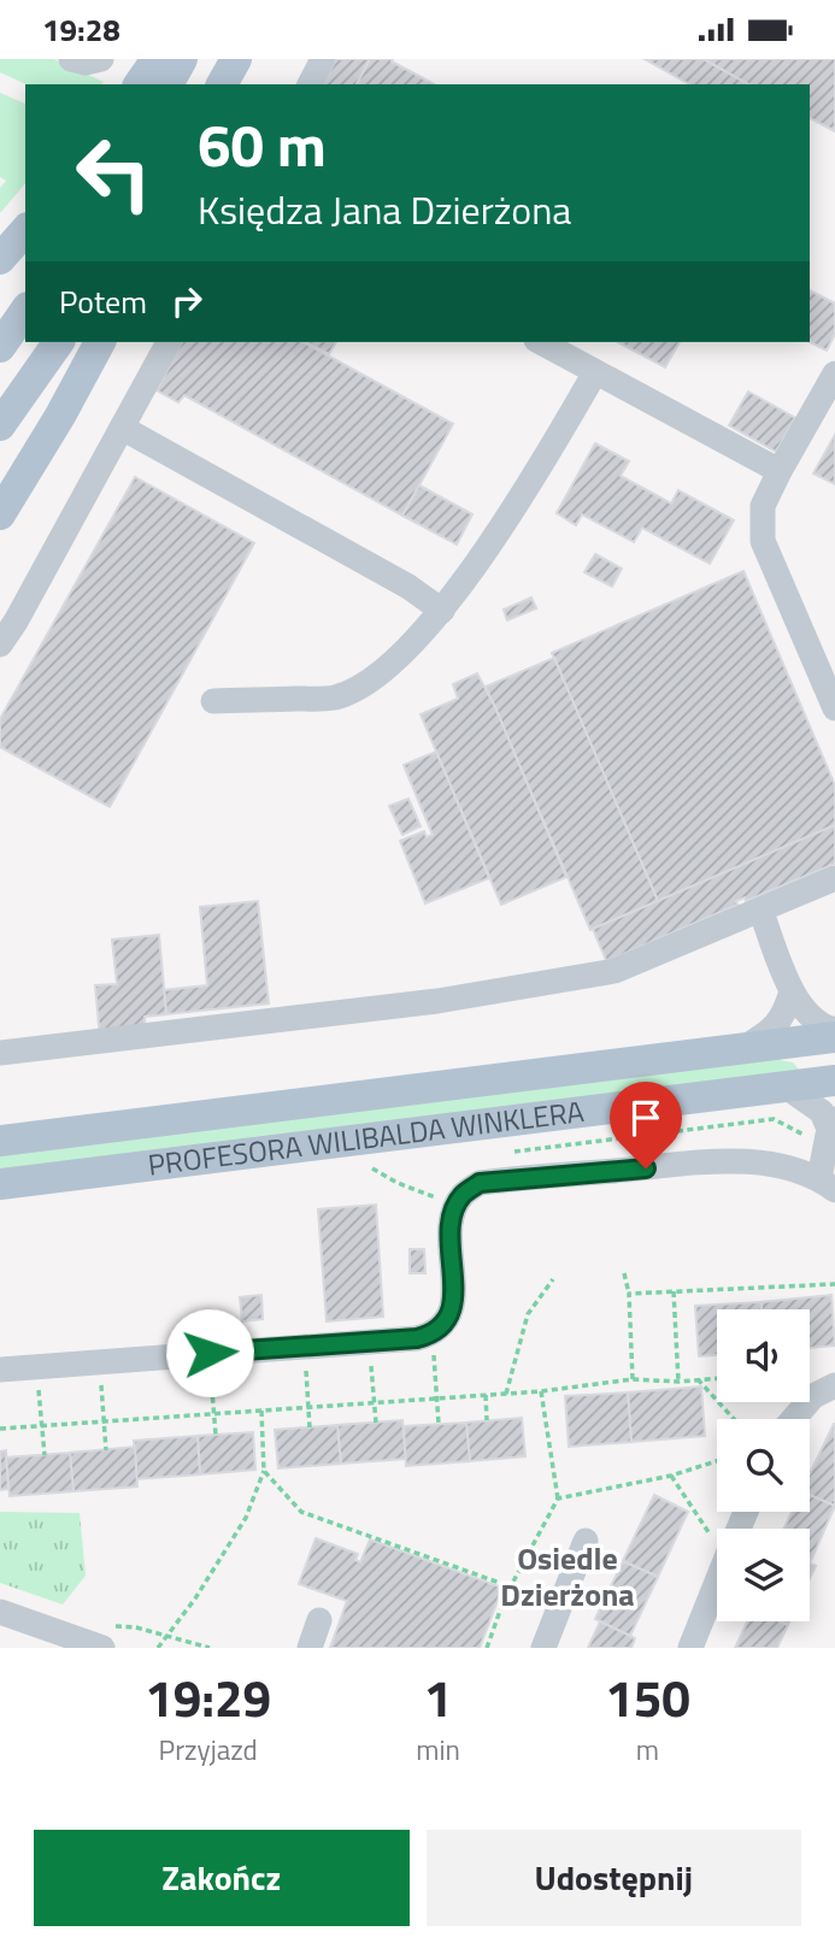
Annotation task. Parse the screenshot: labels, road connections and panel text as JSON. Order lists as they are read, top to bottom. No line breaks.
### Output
{"streets":{"main road":["PROFESORA WILIBALDA WINKLERA"]},"districts":["Osiedle Dzierżona"],"page":{"status":"19:28","turn":["60 m","Księdza Jana Dzierżona"],"then":"Potem","eta":["19:29","Przyjazd","1","min","150","m"],"buttons":["Zakończ","Udostępnij"]}}
